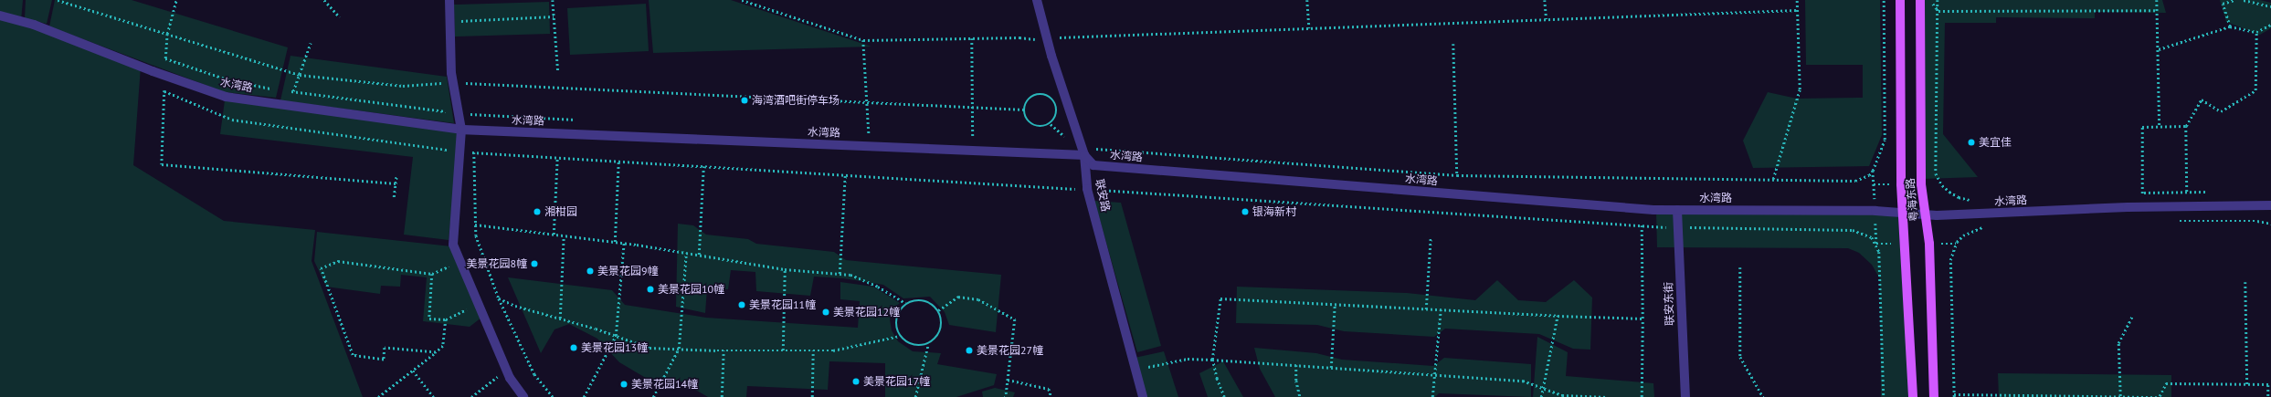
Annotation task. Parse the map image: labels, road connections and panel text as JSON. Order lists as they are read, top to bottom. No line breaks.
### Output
{"streets":{"main road":["粤海东路"],"street":["水湾路","联安路","联安东街"]},"crossings":[["水湾路","联安路"],["水湾路","粤海东路"],["水湾路","联安东街"]],"places":["海湾酒吧街停车场","美宜佳","湘柑园","银海新村","美景花园8幢","美景花园9幢","美景花园10幢","美景花园11幢","美景花园12幢","美景花园13幢","美景花园27幢","美景花园17幢","美景花园14幢"]}
